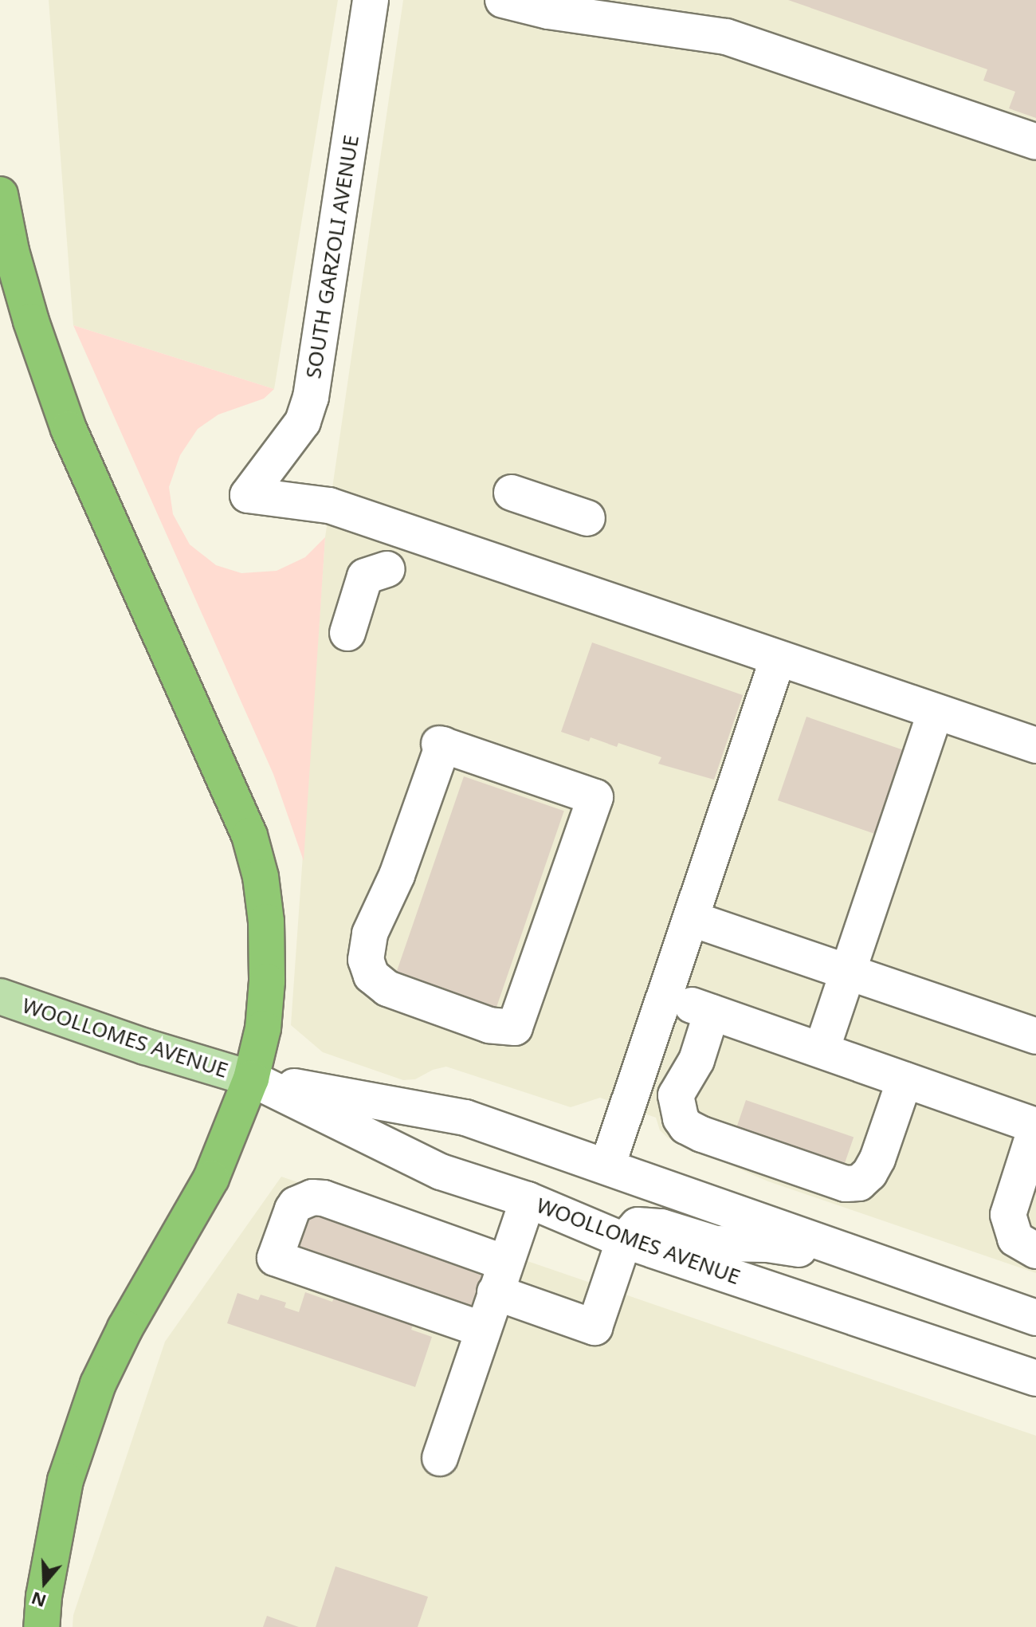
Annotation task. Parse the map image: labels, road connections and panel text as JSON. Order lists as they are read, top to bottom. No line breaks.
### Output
{"streets":{"main road":["WOOLLOMES AVENUE"],"street":["SOUTH GARZOLI AVENUE"]},"north":"bottom"}
